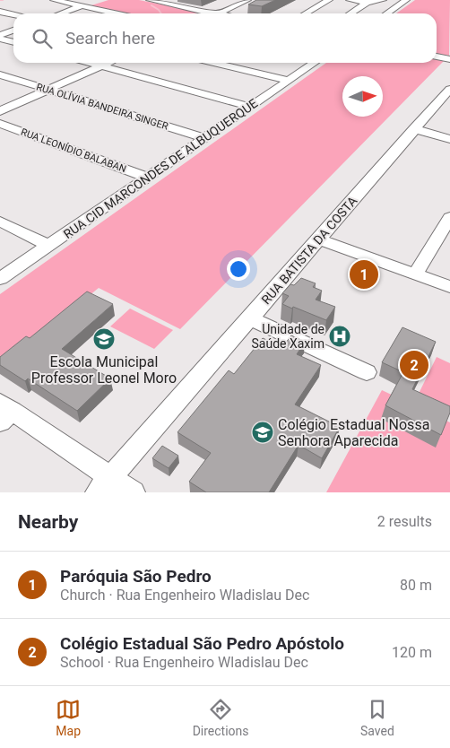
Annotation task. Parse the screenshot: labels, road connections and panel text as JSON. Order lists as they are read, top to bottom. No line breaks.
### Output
{"streets":{"street":["RUA OLÍVIA BANDEIRA SINGER","RUA LEONÍDIO BALABAN","RUA CID MARCONDES DE ALBUQUERQUE","RUA BATISTA DA COSTA"]},"crossings":[["RUA OLÍVIA BANDEIRA SINGER","RUA CID MARCONDES DE ALBUQUERQUE"],["RUA LEONÍDIO BALABAN","RUA CID MARCONDES DE ALBUQUERQUE"]],"places":{"hospital":["Unidade de Saúde Xaxim"],"school or university":["Escola Municipal Professor Leonel Moro","Colégio Estadual Nossa Senhora Aparecida"]},"north":"right","page":{"search":"Search here","pins":["1","2"],"heading":["Nearby","2 results"],"list":[{"mark":"1","name":"Paróquia São Pedro","note":"Church · Rua Engenheiro Wladislau Dec","value":"80 m"},{"mark":"2","name":"Colégio Estadual São Pedro Apóstolo","note":"School · Rua Engenheiro Wladislau Dec","value":"120 m"}],"nav":["Map","Directions","Saved"]}}
